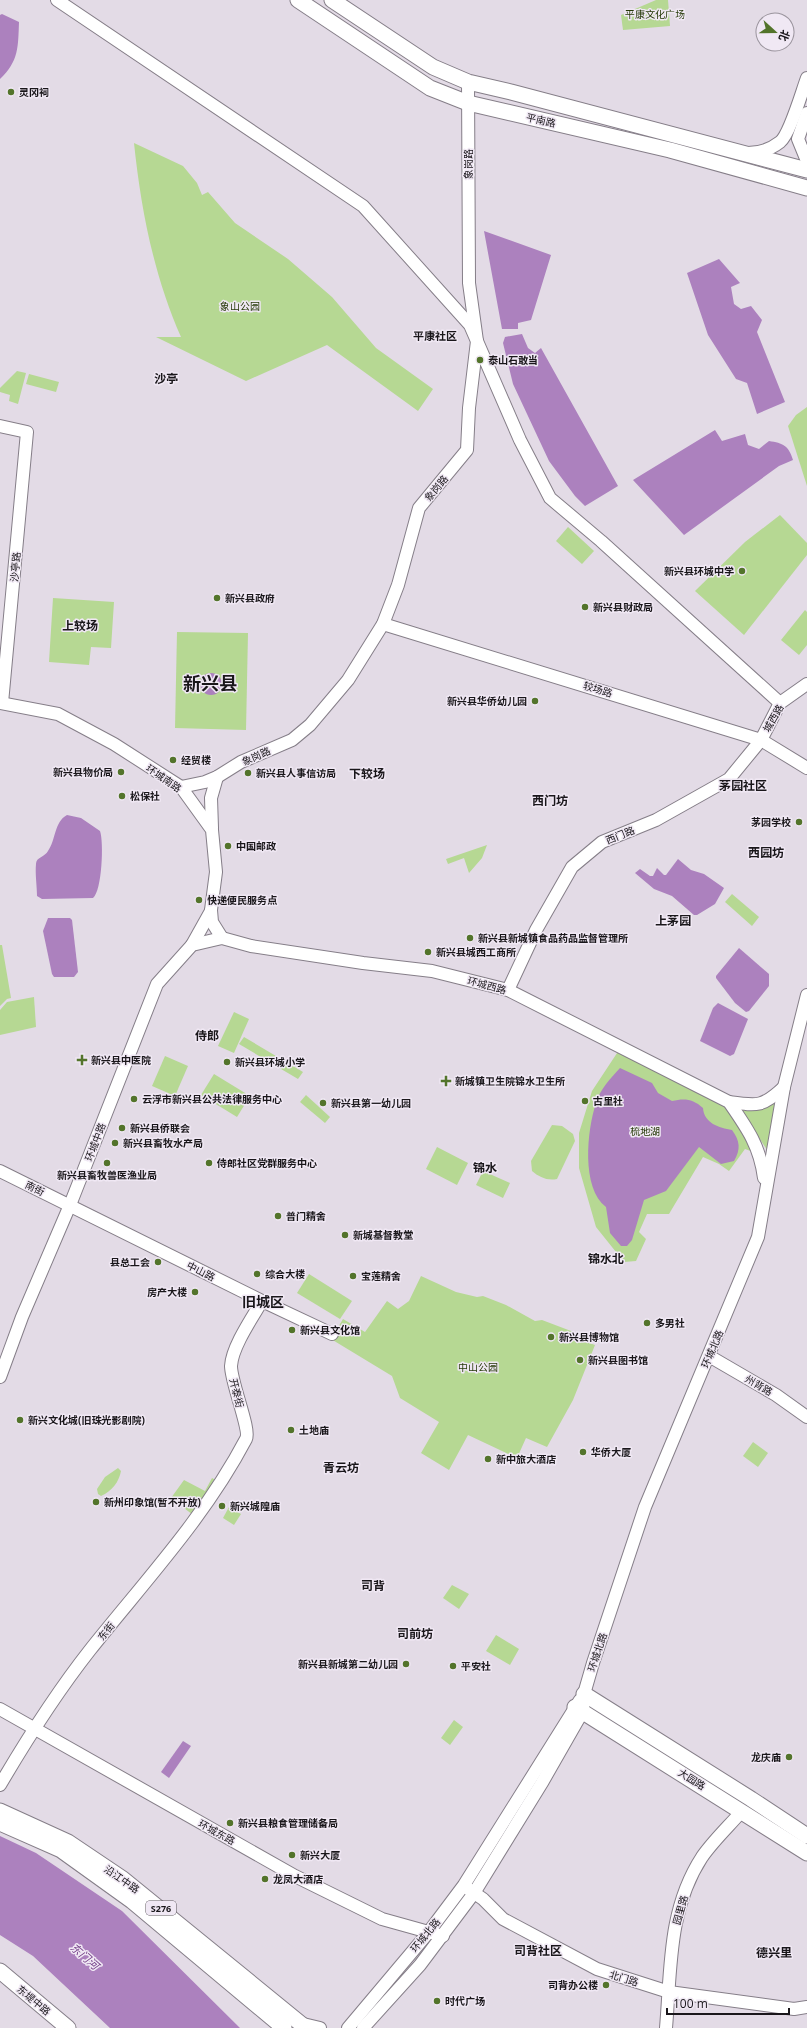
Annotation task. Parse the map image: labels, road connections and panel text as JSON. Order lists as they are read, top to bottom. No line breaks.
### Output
{"streets":{"main road":["平南路","大园路","沿江中路","S276","东堤中路"],"street":["象岗路","沙亭路","较场路","城西路","环城南路","西门路","环城西路","环城中路","南街","中山路","环城北路","州背路","开泰街","东街","环城东路","园里路","北门路"]},"crossings":[["平南路","象岗路"],["象岗路","较场路"],["象岗路","环城南路"],["沙亭路","环城南路"],["较场路","城西路"],["较场路","西门路"],["城西路","西门路"],["西门路","环城西路"],["环城西路","环城北路"],["环城中路","南街"],["环城中路","中山路"],["南街","中山路"],["中山路","开泰街"],["环城北路","州背路"],["环城北路","大园路"],["环城北路","环城东路"],["环城北路","北门路"],["开泰街","东街"],["东街","环城东路"],["大园路","园里路"],["园里路","北门路"]],"districts":["平康社区","沙亭","上较场","新兴县","下较场","茅园社区","西门坊","西园坊","上茅园","侍郎","锦水","锦水北","旧城区","青云坊","司背","司前坊","司背社区","德兴里"],"water":["东门河"],"parks":["平康文化广场","象山公园","梳地湖","中山公园"],"places":{"other":["灵冈祠","泰山石敢当","新兴县环城中学","新兴县政府","新兴县财政局","新兴县华侨幼儿园","经贸楼","新兴县物价局","新兴县人事信访局","松保社","茅园学校","中国邮政","快递便民服务点","新兴县新城镇食品药品监督管理所","新兴县城西工商所","新兴县环城小学","云浮市新兴县公共法律服务中心","古里社","新兴县第一幼儿园","新兴县侨联会","新兴县畜牧水产局","新兴县畜牧兽医渔业局","侍郎社区党群服务中心","普门精舍","新城基督教堂","县总工会","综合大楼","宝莲精舍","房产大楼","多男社","新兴县文化馆","新兴县博物馆","新兴县图书馆","新兴文化城(旧珠光影剧院)","土地庙","华侨大厦","新中旅大酒店","新州印象馆(暂不开放)","新兴城隍庙","新兴县新城第二幼儿园","平安社","龙庆庙","新兴县粮食管理储备局","新兴大厦","龙凤大酒店","司背办公楼","时代广场"],"health":["新兴县中医院","新城镇卫生院锦水卫生所"]},"scale_bar":"100 m","north":"right"}
